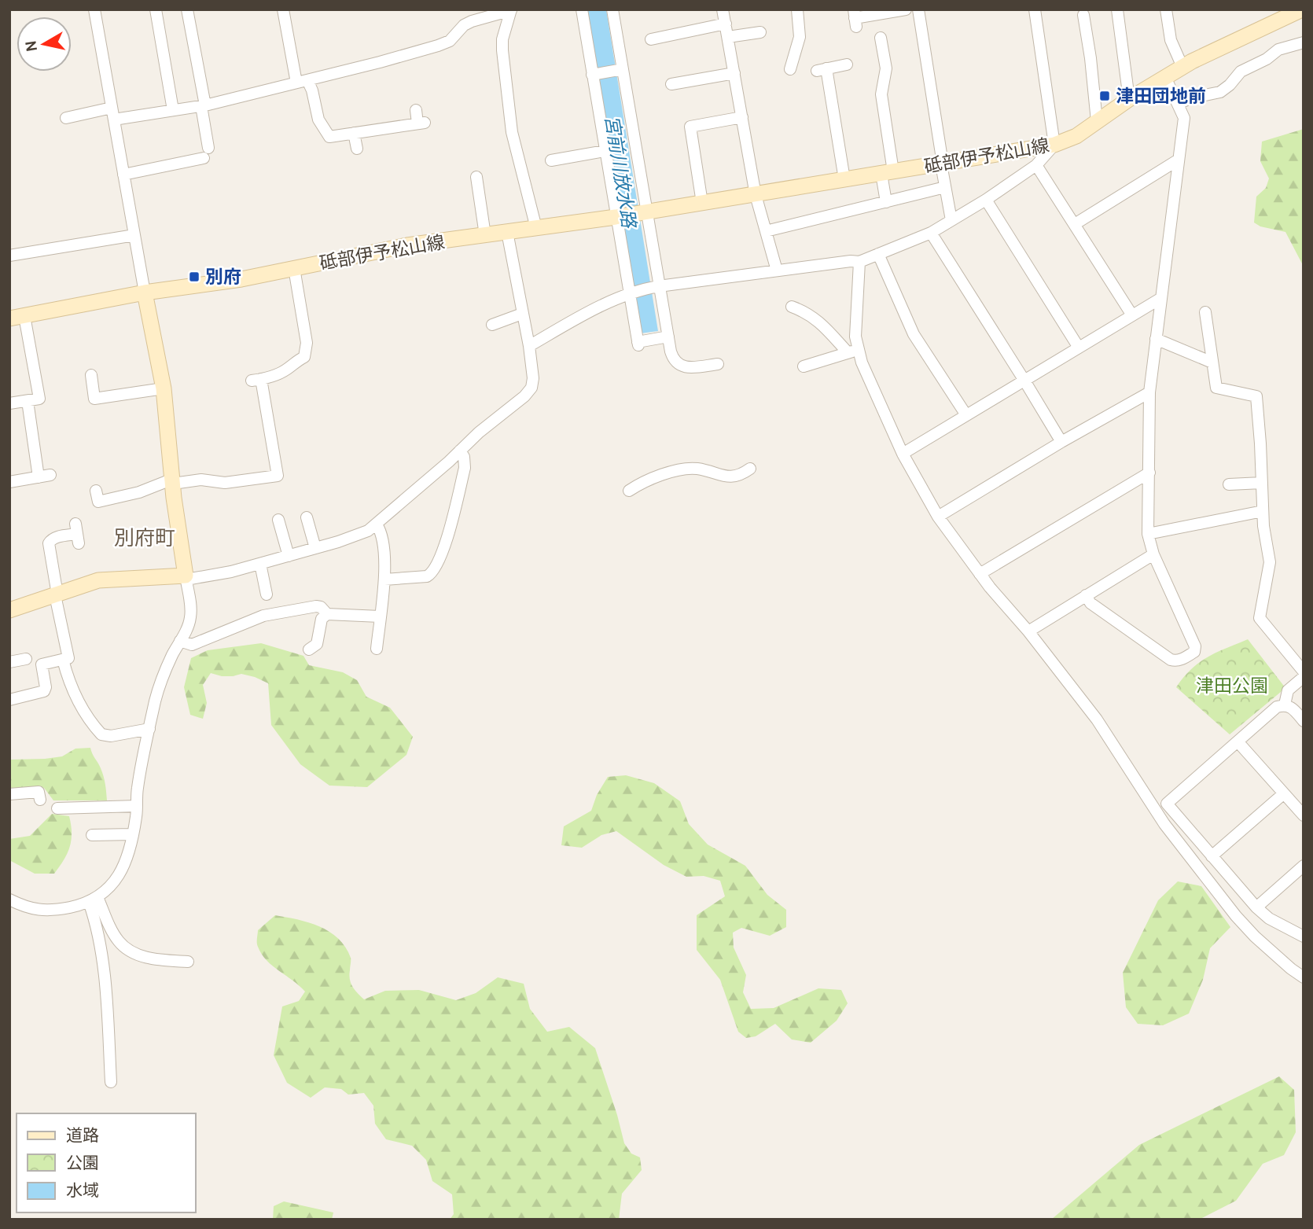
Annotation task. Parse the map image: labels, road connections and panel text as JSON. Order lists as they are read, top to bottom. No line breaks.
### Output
{"streets":{"main road":["砥部伊予松山線"]},"districts":["別府町"],"water":["宮前川放水路"],"parks":["津田公園"],"places":{"transit":["津田団地前","別府"]},"legend":["道路","公園","水域"],"north":"left"}
